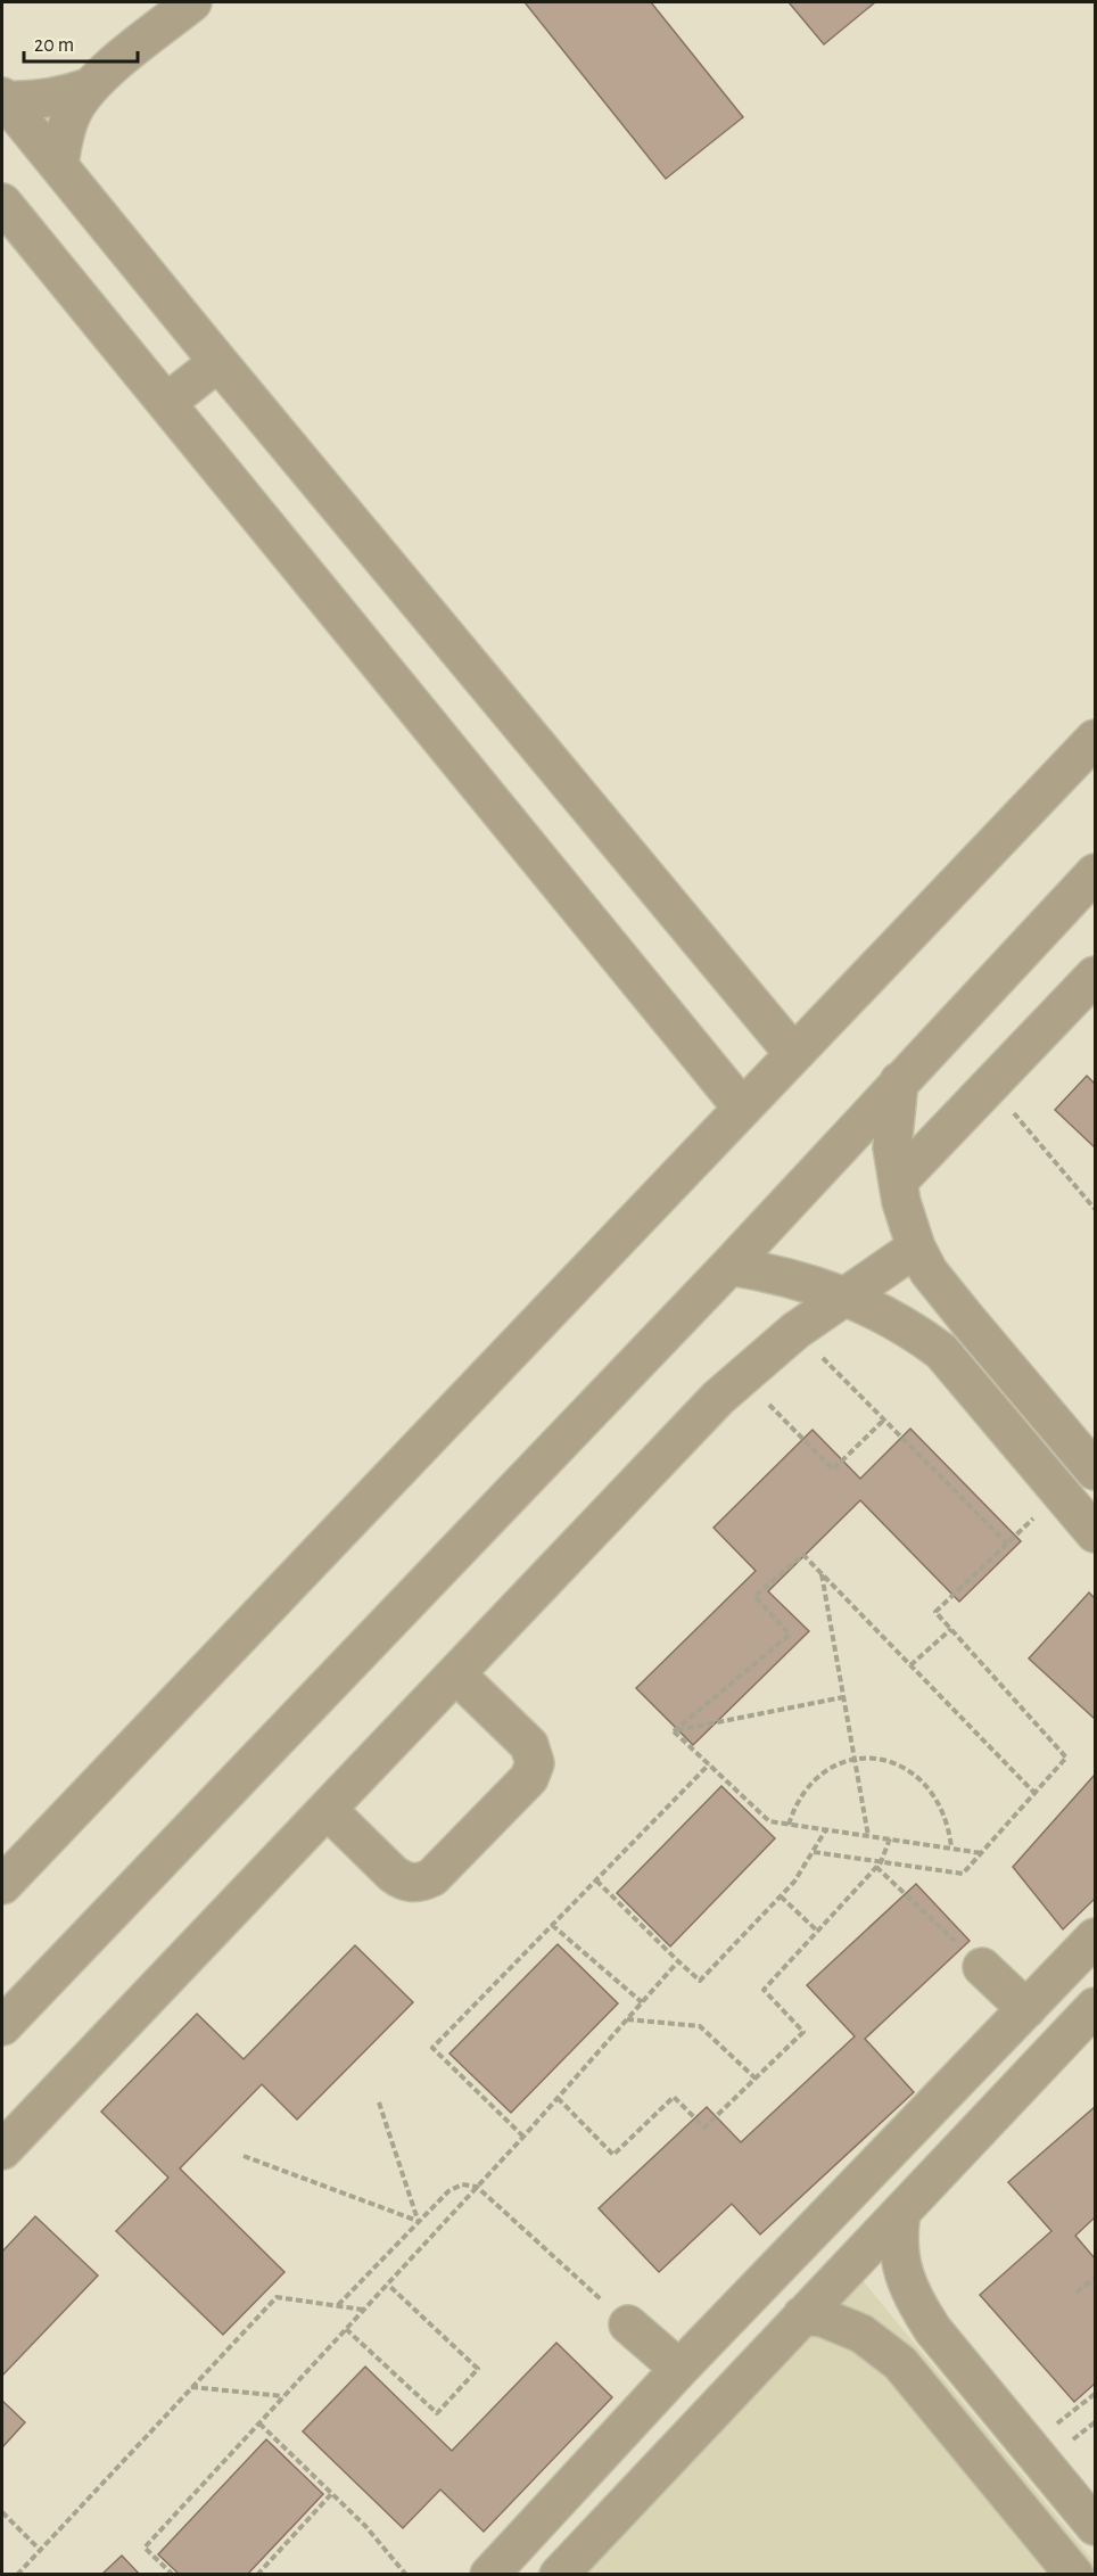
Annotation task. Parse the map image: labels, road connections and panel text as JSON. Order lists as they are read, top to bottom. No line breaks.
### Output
{"scale_bar":"20 m"}
